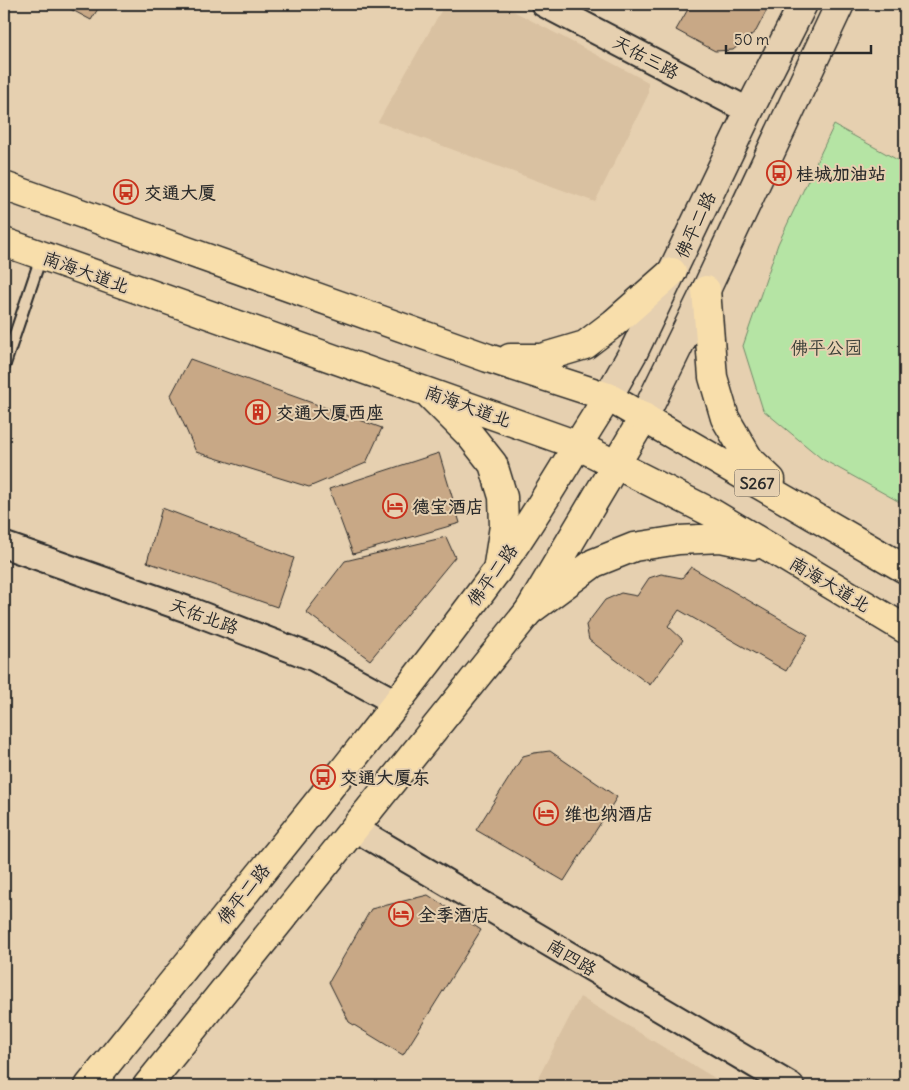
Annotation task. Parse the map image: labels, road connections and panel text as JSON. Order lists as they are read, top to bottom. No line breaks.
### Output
{"streets":{"main road":["佛平二路","南海大道北","S267"],"street":["天佑三路","天佑北路","南四路"]},"crossings":[["天佑三路","佛平二路"],["佛平二路","南海大道北"],["佛平二路","S267"],["佛平二路","天佑北路"]],"parks":["佛平公园"],"places":{"bus stop":["桂城加油站","交通大厦","交通大厦东"],"building":["交通大厦西座"],"hotel":["德宝酒店","维也纳酒店","全季酒店"]},"scale_bar":"50 m"}
